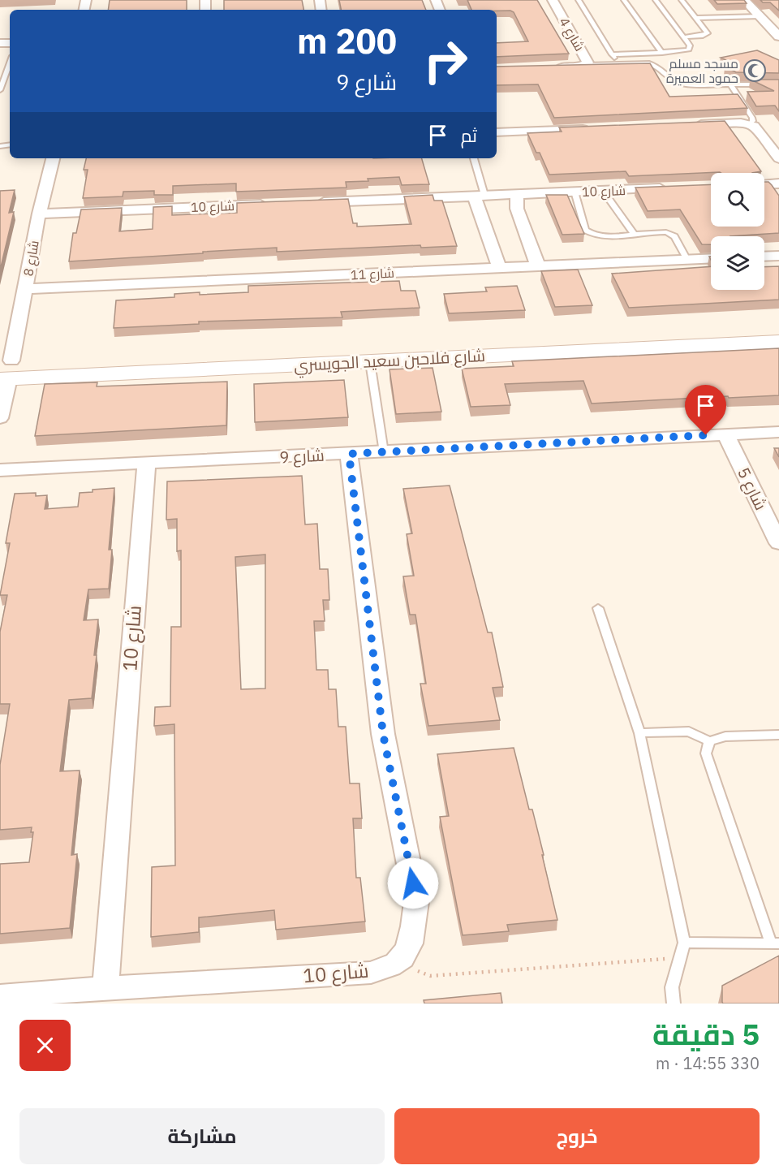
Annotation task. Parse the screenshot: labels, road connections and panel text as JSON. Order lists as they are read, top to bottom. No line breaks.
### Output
{"streets":{"street":["شارع 4","شارع 10","شارع 8","شارع 11","شارع فلاحبن سعيد الجويسري","شارع 9","شارع 5"]},"crossings":[["شارع 10","شارع 8"],["شارع 10","شارع 9"],["شارع 8","شارع 11"],["شارع 8","شارع فلاحبن سعيد الجويسري"],["شارع 9","شارع 5"]],"places":{"mosque":["مسجد مسلم حمود العميرة"]},"page":{"turn":["200 m","شارع 9"],"then":"ثم","heading":["5 دقيقة","330 m · 14:55"],"buttons":["خروج","مشاركة"]}}
